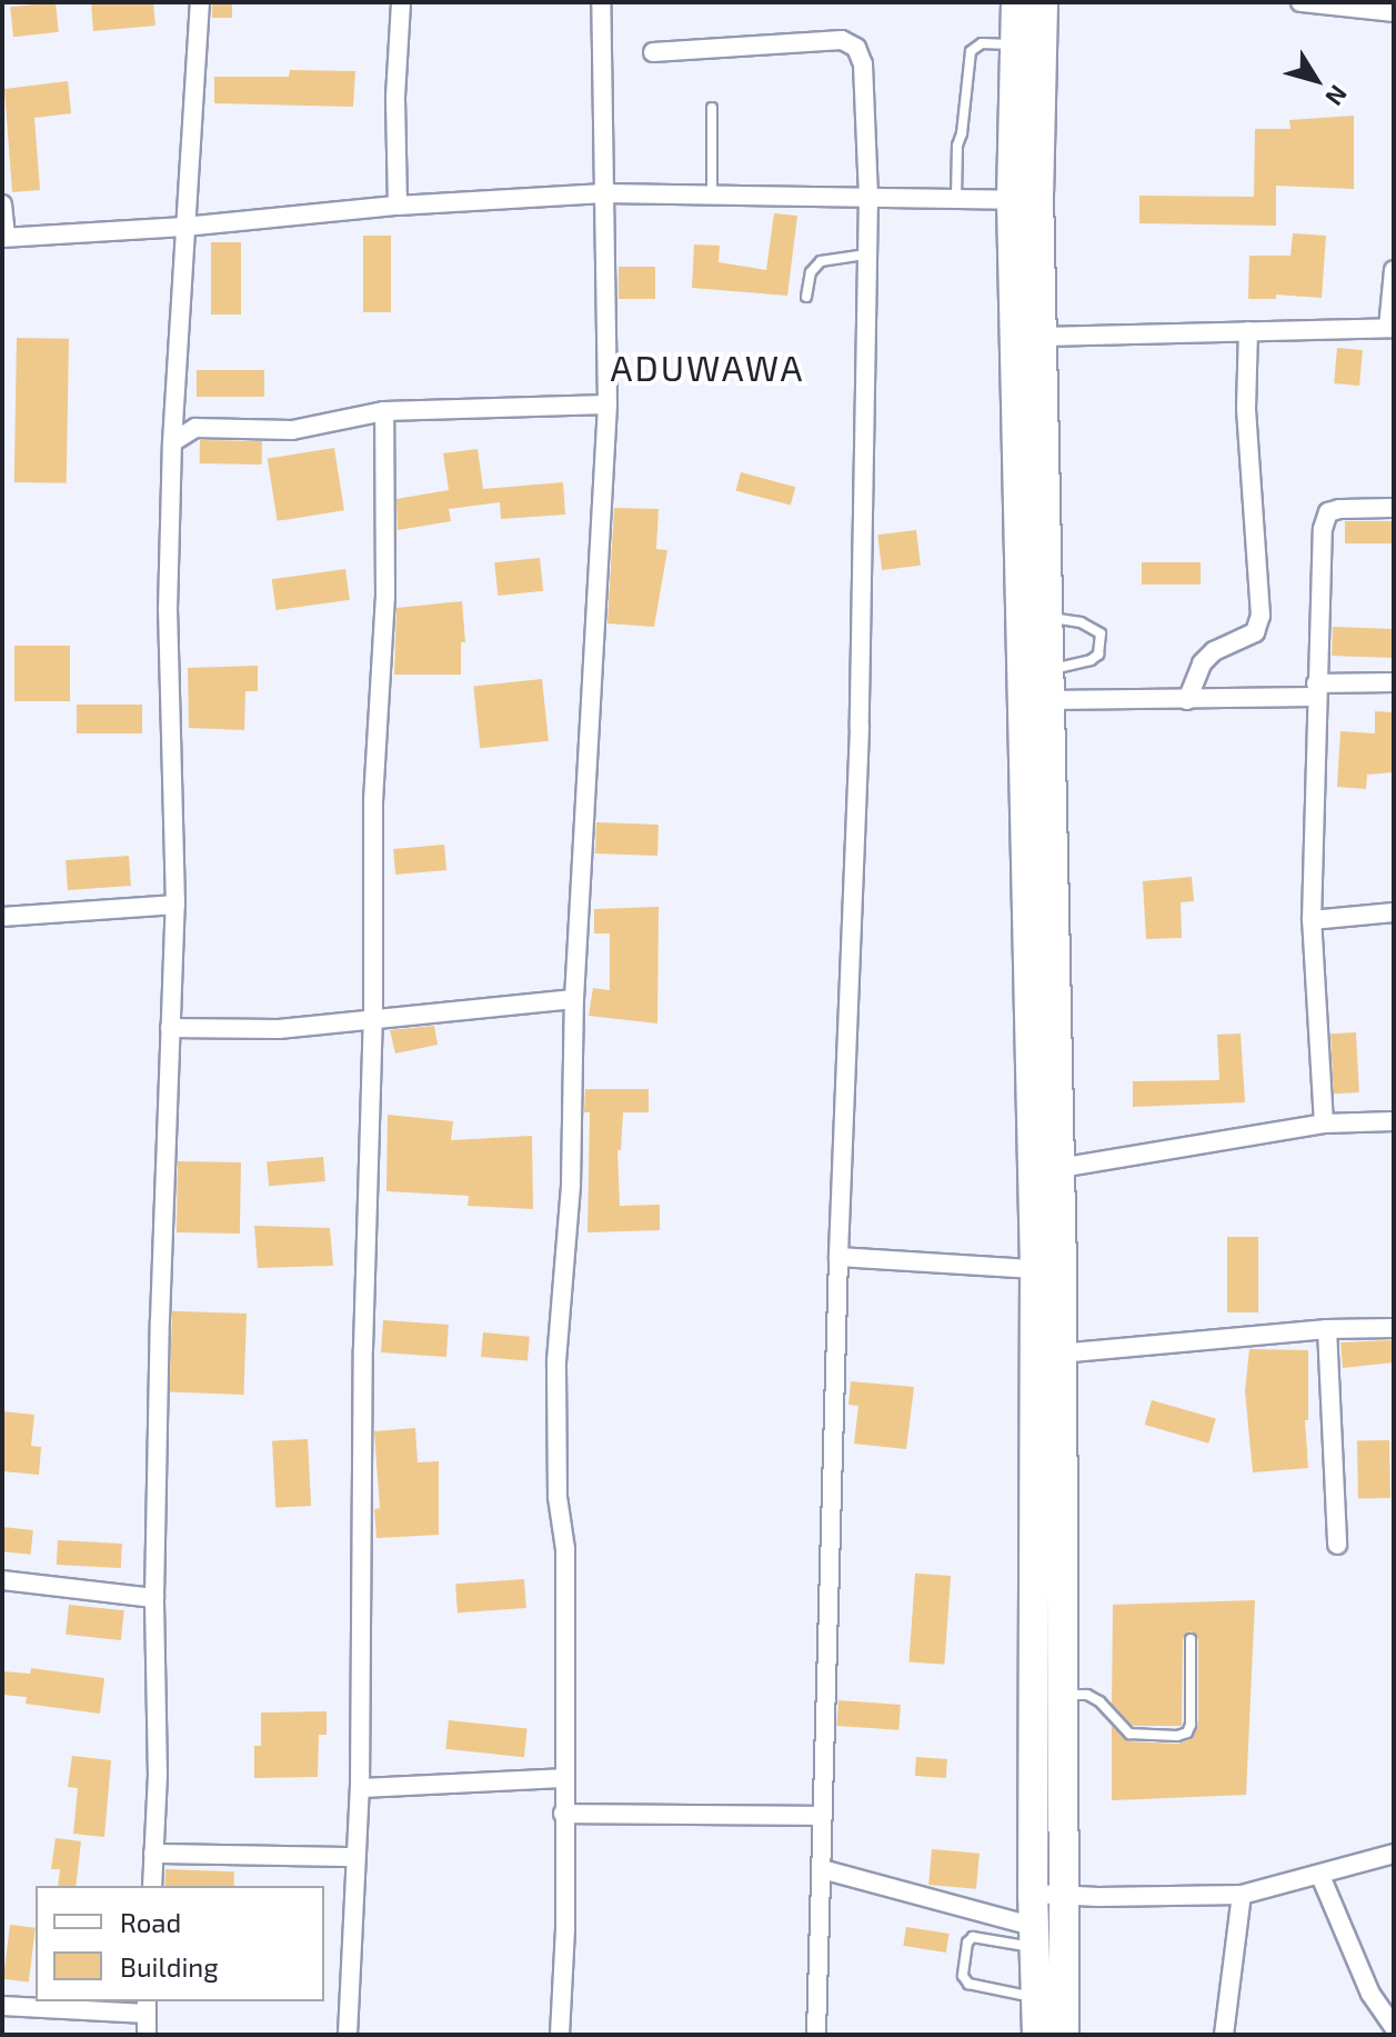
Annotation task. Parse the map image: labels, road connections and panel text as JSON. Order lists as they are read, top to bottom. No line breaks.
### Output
{"districts":["ADUWAWA"],"legend":["Road","Building"],"north":"bottom right"}
